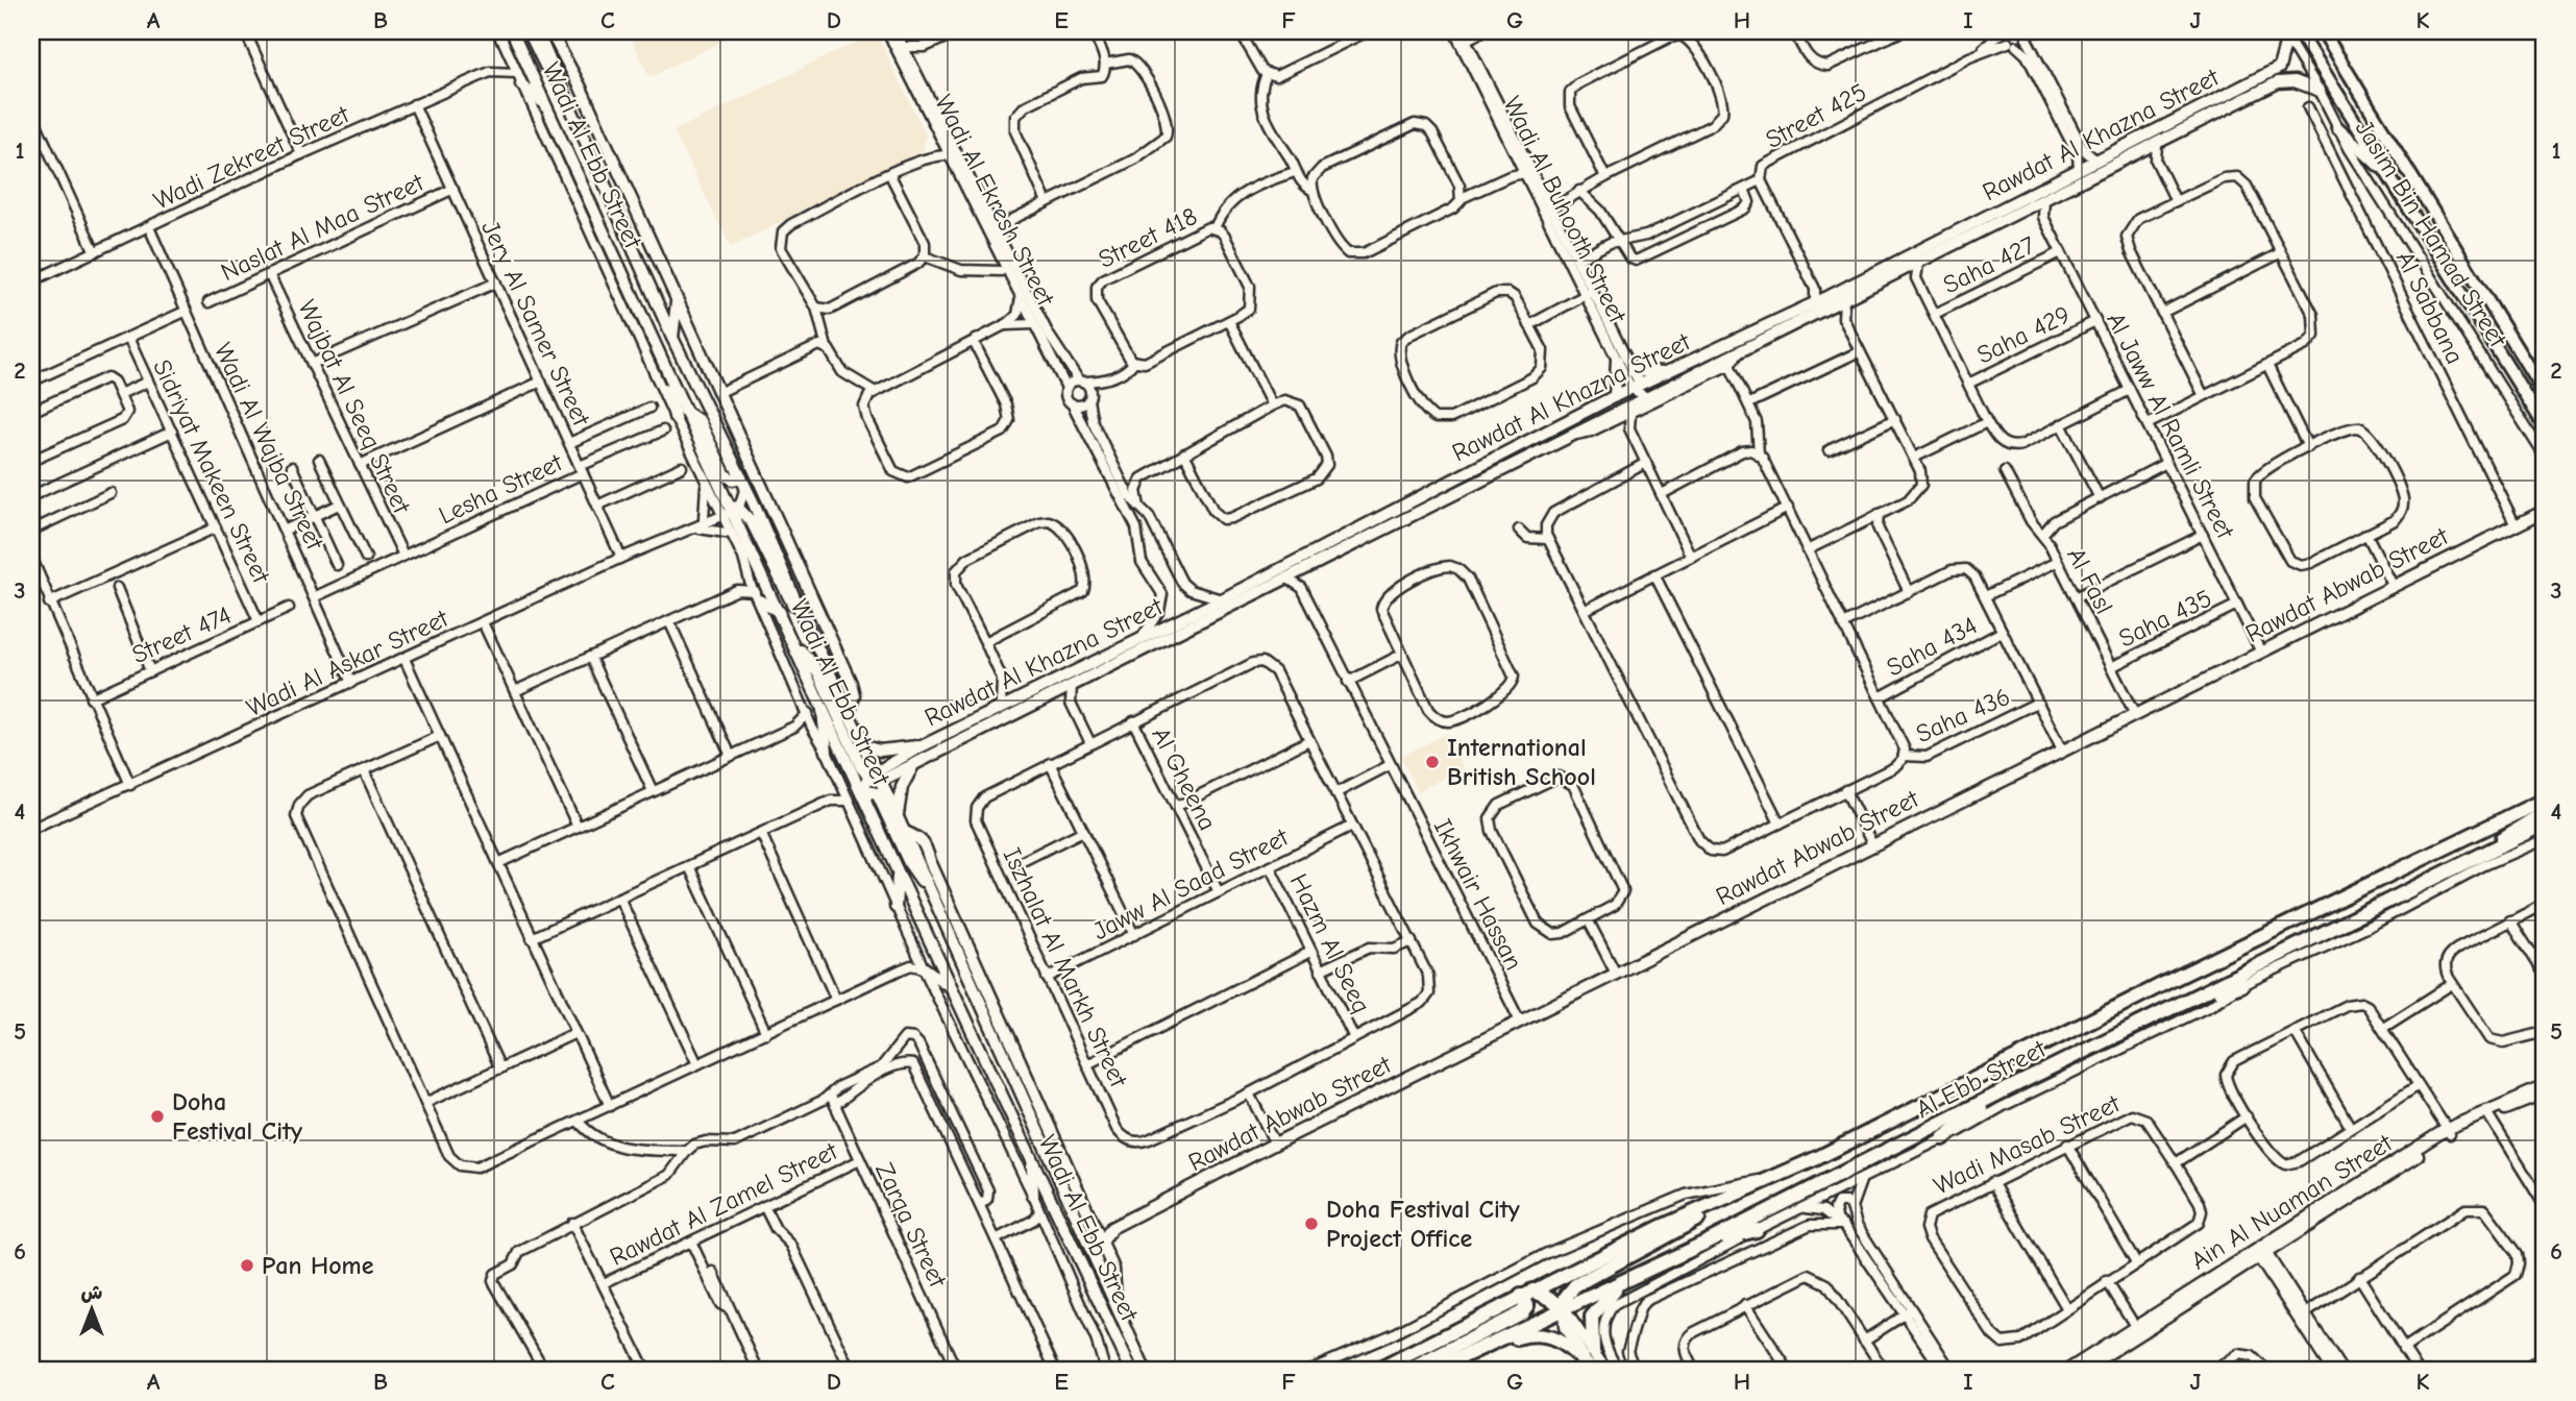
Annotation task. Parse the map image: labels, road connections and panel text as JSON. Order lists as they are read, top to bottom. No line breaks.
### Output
{"streets":{"main road":["Jasim Bin Hamad Street","Al Ebb Street"],"street":["Street 425","Rawdat Al Khazna Street","Wadi Al Ebb Street","Wadi Zekreet Street","Wadi Al Ekresh Street","Wadi Al Buhooth Street","Naslat Al Maa Street","Street 418","Saha 427","Al Sabbana","Jery Al Samer Street","Saha 429","Wajbat Al Seeq Street","Al Jaww Al Ramli Street","Wadi Al Wajba Street","Sidriyat Makeen Street","Lesha Street","Al Fasl","Rawdat Abwab Street","Saha 435","Street 474","Saha 434","Wadi Al Askar Street","Saha 436","Al Gheena","Jaww Al Saad Street","Ikhwair Hassan","Hazm Al Seeq","Iszhalat Al Markh Street","Wadi Masab Street","Ain Al Nuaman Street","Rawdat Al Zamel Street","Zarqa Street"]},"crossings":[["Street 425","Rawdat Al Khazna Street"],["Rawdat Al Khazna Street","Wadi Al Ebb Street"],["Rawdat Al Khazna Street","Wadi Al Buhooth Street"],["Rawdat Al Khazna Street","Ikhwair Hassan"],["Wadi Al Ebb Street","Rawdat Abwab Street"],["Wadi Al Ebb Street","Wadi Al Askar Street"],["Wadi Zekreet Street","Jery Al Samer Street"],["Wadi Zekreet Street","Wadi Al Wajba Street"],["Wadi Al Ekresh Street","Street 418"],["Naslat Al Maa Street","Jery Al Samer Street"],["Naslat Al Maa Street","Wajbat Al Seeq Street"],["Saha 427","Al Jaww Al Ramli Street"],["Al Sabbana","Rawdat Abwab Street"],["Jery Al Samer Street","Lesha Street"],["Jery Al Samer Street","Wadi Al Askar Street"],["Saha 429","Al Jaww Al Ramli Street"],["Wajbat Al Seeq Street","Lesha Street"],["Al Jaww Al Ramli Street","Rawdat Abwab Street"],["Al Jaww Al Ramli Street","Saha 435"],["Wadi Al Wajba Street","Lesha Street"],["Wadi Al Wajba Street","Wadi Al Askar Street"],["Sidriyat Makeen Street","Street 474"],["Al Fasl","Rawdat Abwab Street"],["Al Fasl","Saha 435"],["Rawdat Abwab Street","Ikhwair Hassan"],["Al Gheena","Jaww Al Saad Street"],["Al Gheena","Iszhalat Al Markh Street"],["Jaww Al Saad Street","Hazm Al Seeq"],["Jaww Al Saad Street","Iszhalat Al Markh Street"],["Hazm Al Seeq","Iszhalat Al Markh Street"],["Rawdat Al Zamel Street","Zarqa Street"]],"places":["International British School","Doha Festival City","Doha Festival City Project Office","Pan Home"],"north":"top","grid":{"columns":["A","B","C","D","E","F","G","H","I","J","K"],"rows":["1","2","3","4","5","6"]}}
